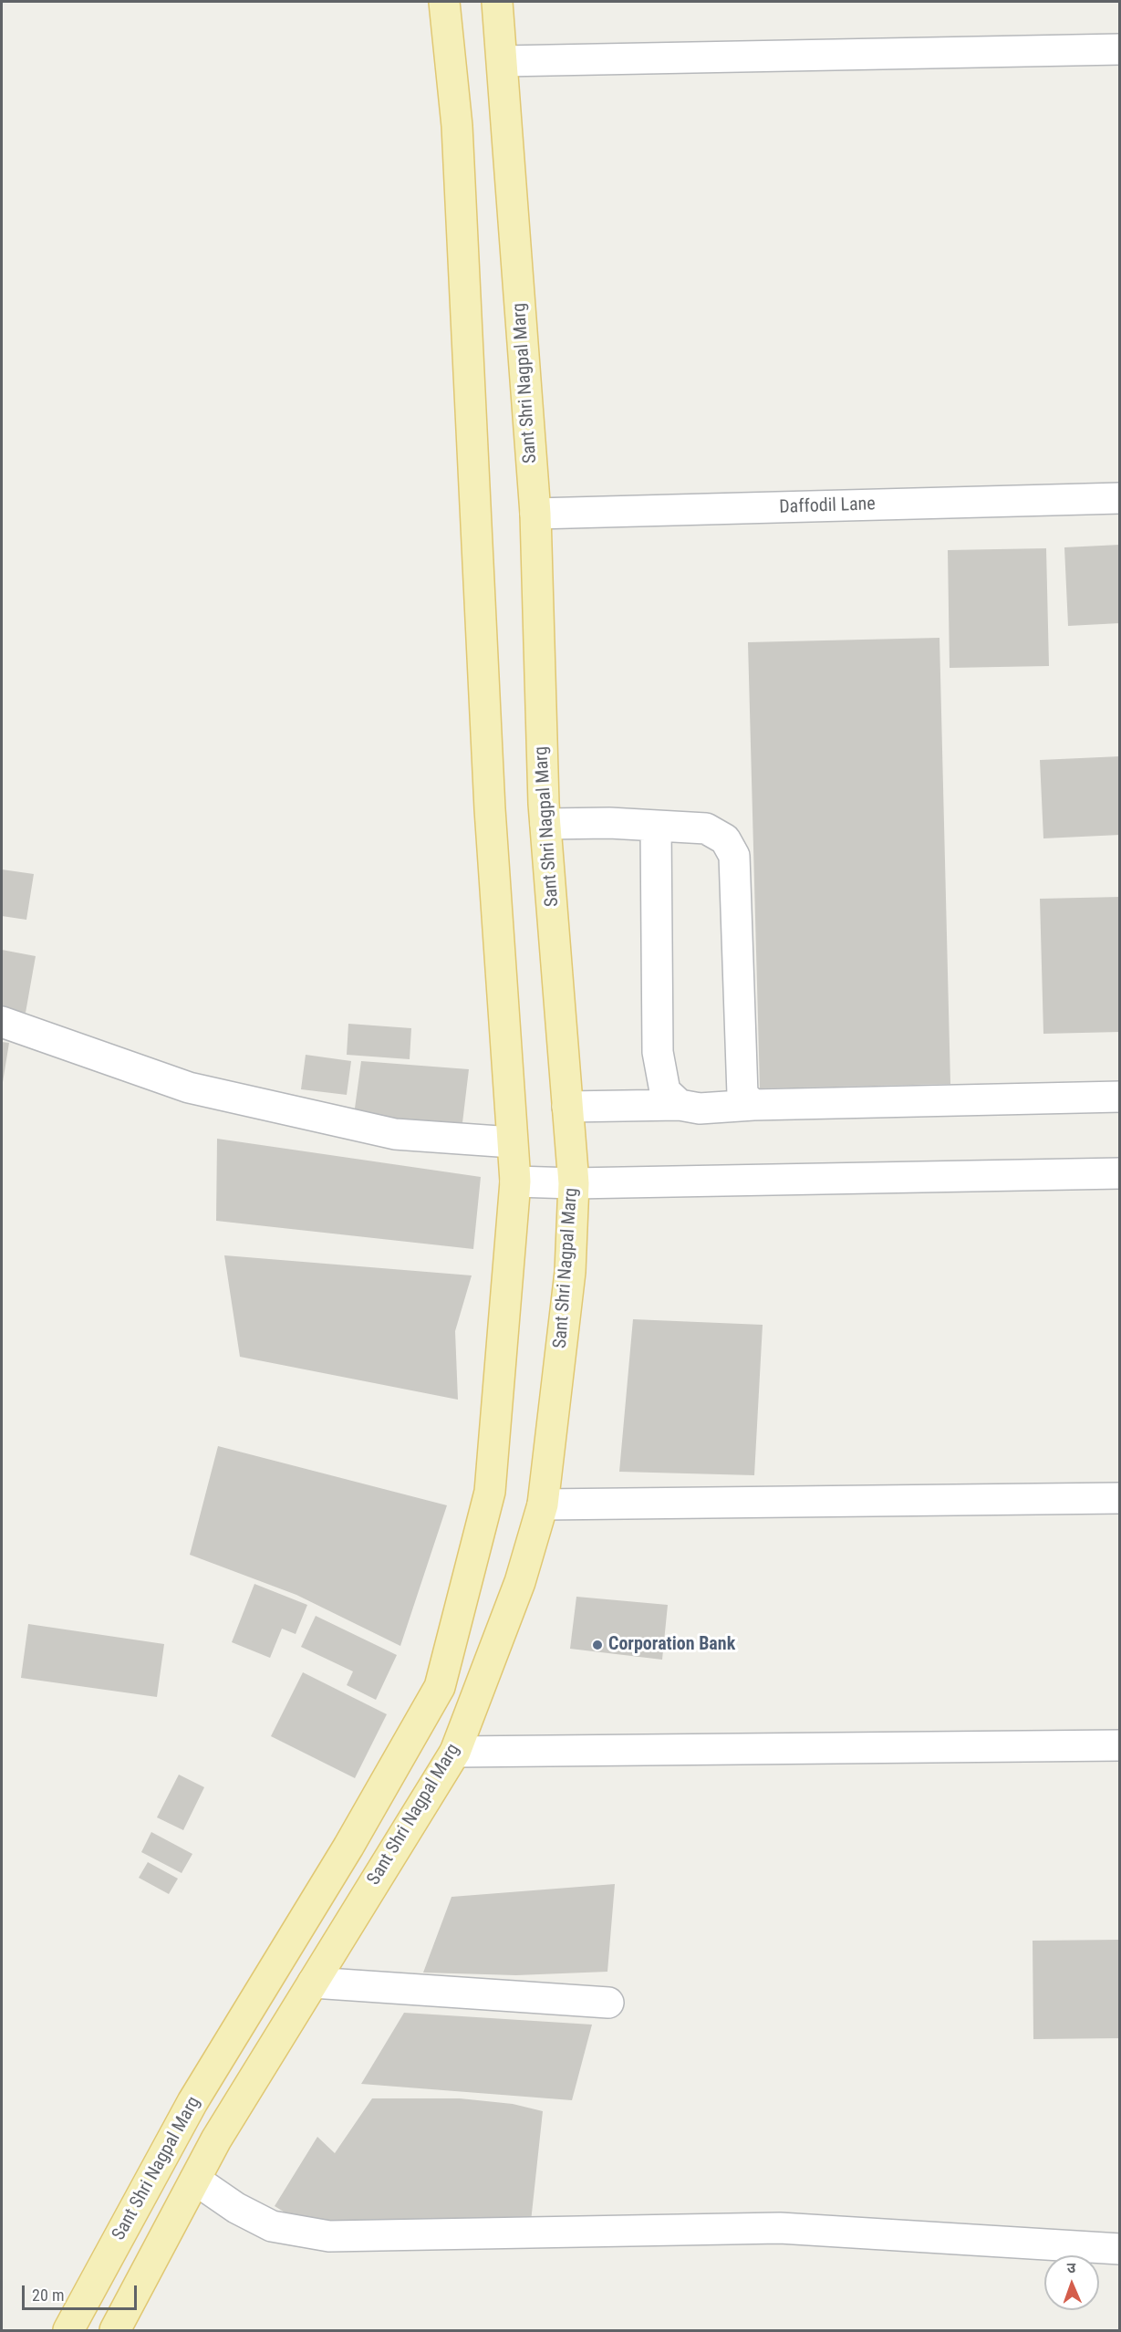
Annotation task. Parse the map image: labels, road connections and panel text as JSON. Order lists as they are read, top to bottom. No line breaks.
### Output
{"streets":{"main road":["Sant Shri Nagpal Marg"],"street":["Daffodil Lane"]},"crossings":[["Sant Shri Nagpal Marg","Daffodil Lane"]],"places":["Corporation Bank"],"scale_bar":"20 m","north":"top"}
